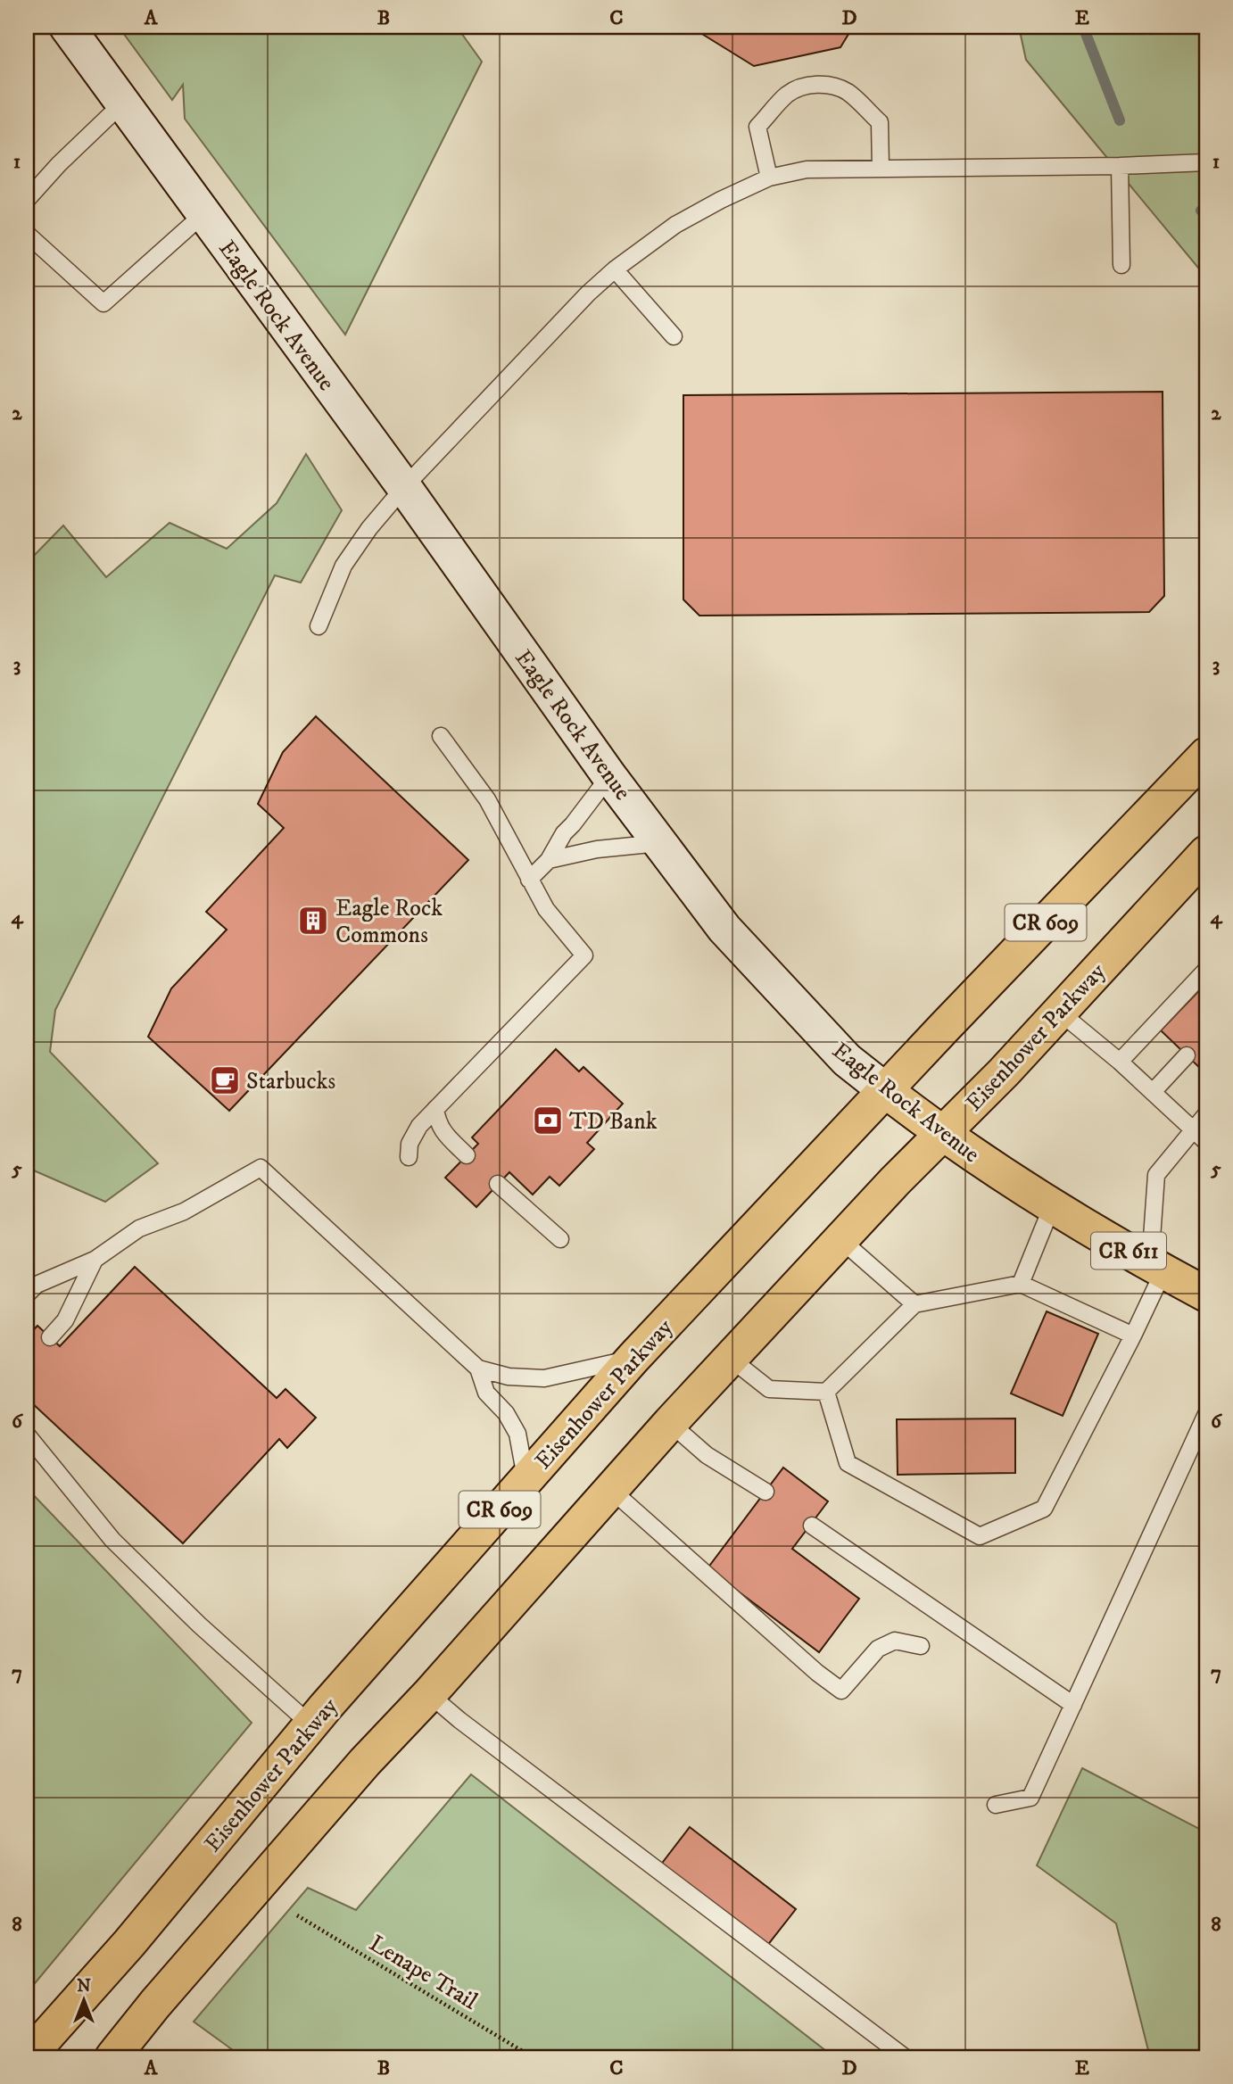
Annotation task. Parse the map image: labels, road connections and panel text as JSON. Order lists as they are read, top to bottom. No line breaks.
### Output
{"streets":{"main road":["Eagle Rock Avenue","CR 609","Eisenhower Parkway","CR 611"],"path":["Lenape Trail"]},"crossings":[["Eagle Rock Avenue","Eisenhower Parkway"]],"places":{"building":["Eagle Rock Commons"],"cafe":["Starbucks"],"bank":["TD Bank"]},"north":"top","grid":{"columns":["A","B","C","D","E"],"rows":["1","2","3","4","5","6","7","8"]}}
